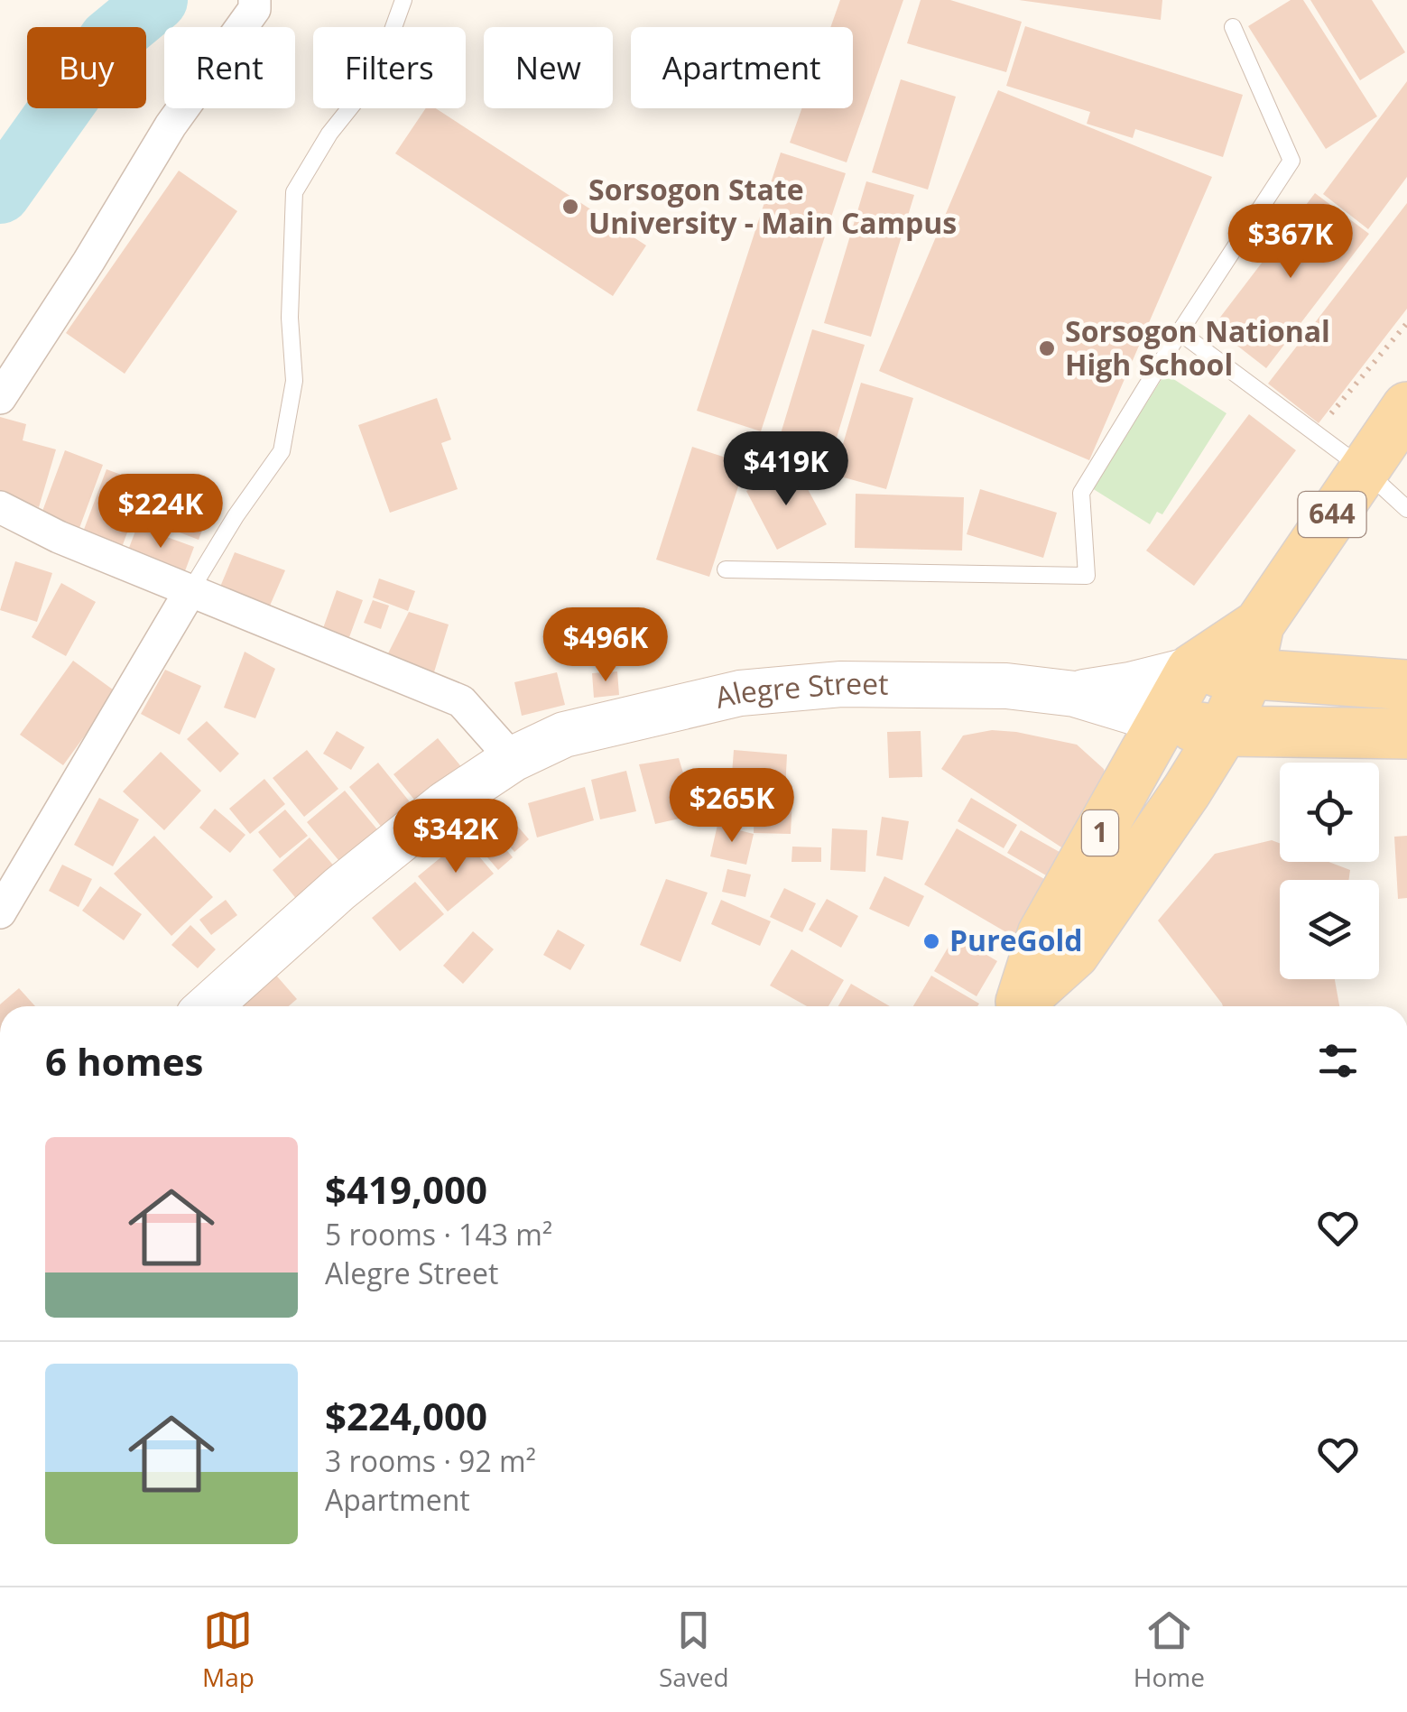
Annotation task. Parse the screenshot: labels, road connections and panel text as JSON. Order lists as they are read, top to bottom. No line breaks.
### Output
{"streets":{"main road":["644","1"],"street":["Alegre Street"]},"crossings":[["644","Alegre Street"],["644","1"],["Alegre Street","1"]],"places":["Sorsogon State University - Main Campus","Sorsogon National High School","PureGold"],"page":{"chip":["Buy","Rent","Filters","New","Apartment"],"price":["$367K","$419K","$224K","$496K","$265K","$342K"],"heading":"6 homes","list":[{"name":"$419,000","note":"5 rooms · 143 m² · Alegre Street"},{"name":"$224,000","note":"3 rooms · 92 m² · Apartment"}],"tabs":["Map","Saved","Home"]}}
